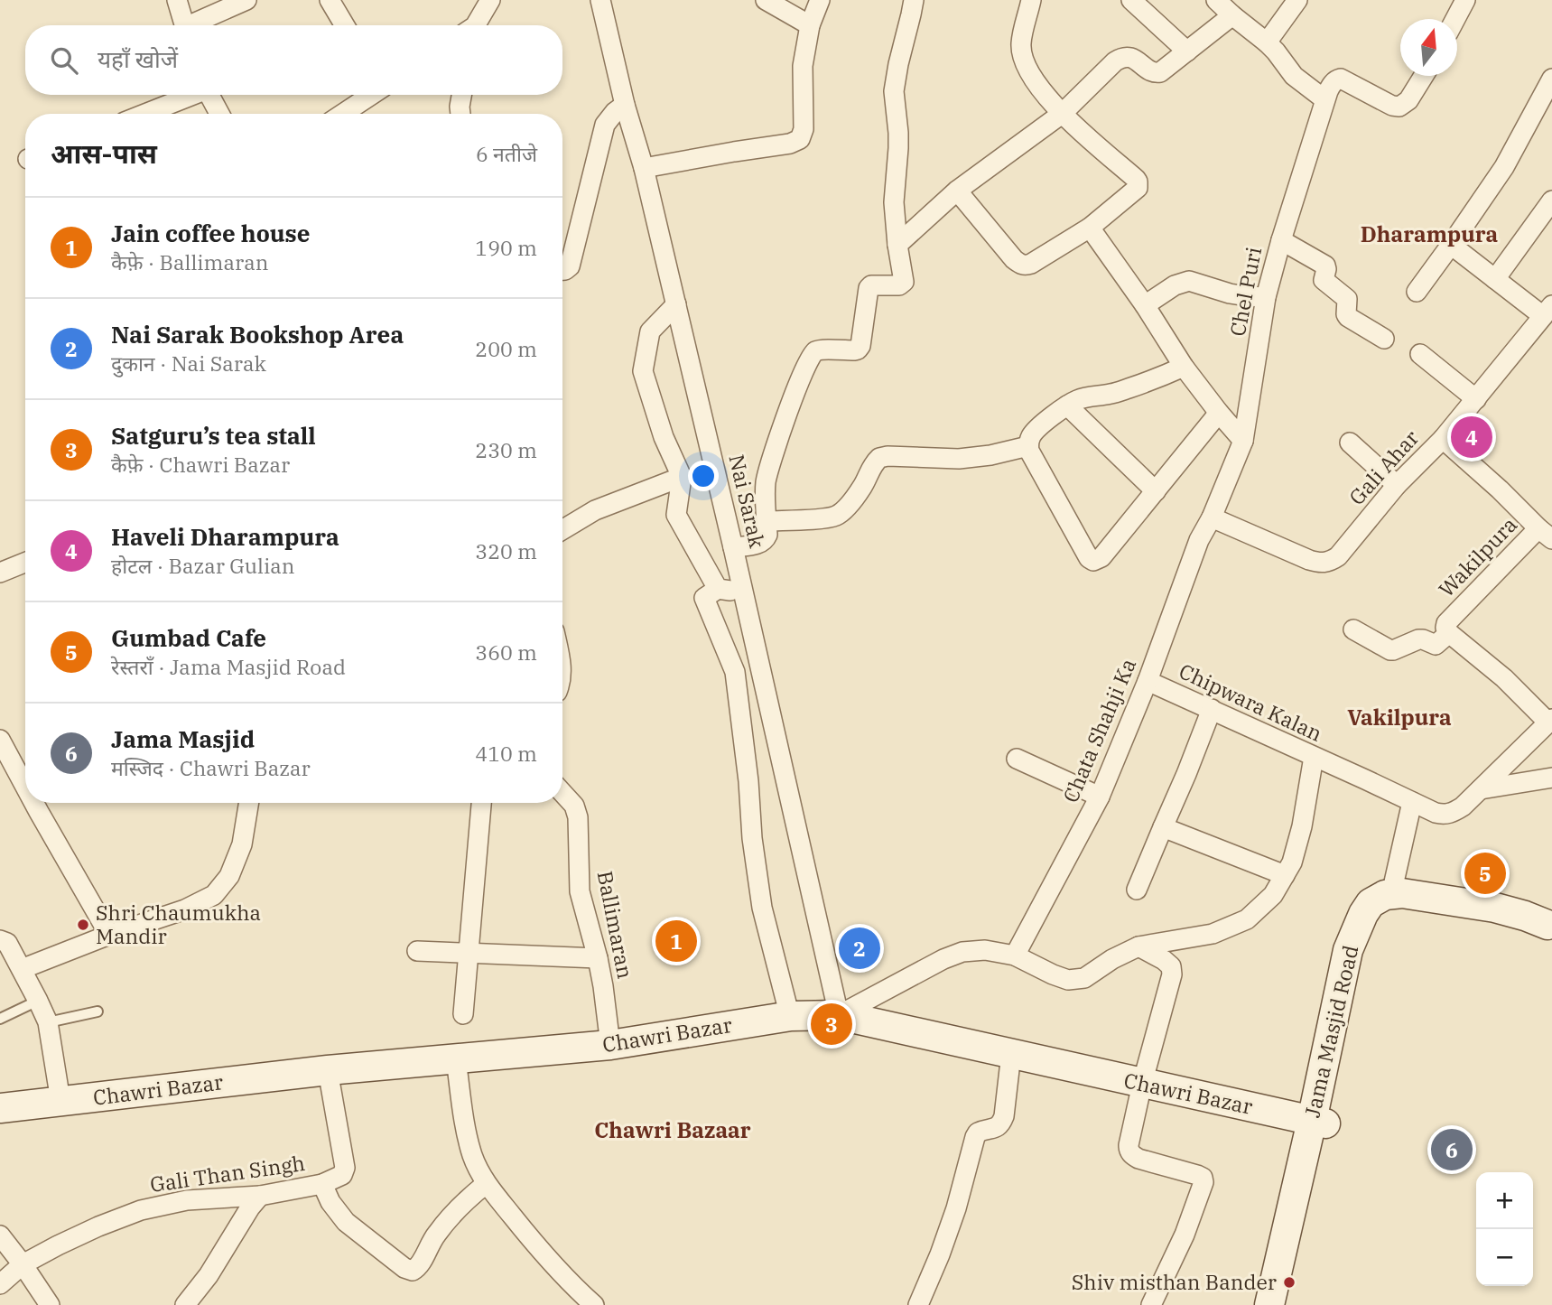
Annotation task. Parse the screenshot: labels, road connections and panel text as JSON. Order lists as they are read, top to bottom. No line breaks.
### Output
{"streets":{"street":["Chel Puri","Gali Ahar","Nai Sarak","Wakilpura","Chipwara Kalan","Chata Shahji Ka","Ballimaran","Jama Masjid Road","Chawri Bazar","Gali Than Singh"]},"crossings":[["Chel Puri","Gali Ahar"],["Chel Puri","Chata Shahji Ka"],["Gali Ahar","Chata Shahji Ka"],["Nai Sarak","Chawri Bazar"],["Wakilpura","Chipwara Kalan"],["Chipwara Kalan","Chata Shahji Ka"],["Ballimaran","Chawri Bazar"],["Jama Masjid Road","Chawri Bazar"],["Chawri Bazar","Gali Than Singh"]],"districts":["Dharampura","Vakilpura","Chawri Bazaar"],"places":["Shri Chaumukha Mandir","Shiv misthan Bander"],"north":"top","page":{"search":"यहाँ खोजें","heading":["आस-पास","6 नतीजे"],"list":[{"mark":"1","name":"Jain coffee house","note":"कैफ़े · Ballimaran","value":"190 m"},{"mark":"2","name":"Nai Sarak Bookshop Area","note":"दुकान · Nai Sarak","value":"200 m"},{"mark":"3","name":"Satguru’s tea stall","note":"कैफ़े · Chawri Bazar","value":"230 m"},{"mark":"4","name":"Haveli Dharampura","note":"होटल · Bazar Gulian","value":"320 m"},{"mark":"5","name":"Gumbad Cafe","note":"रेस्तराँ · Jama Masjid Road","value":"360 m"},{"mark":"6","name":"Jama Masjid","note":"मस्जिद · Chawri Bazar","value":"410 m"}],"pins":["4","5","1","2","3","6"],"map_buttons":["+","−"]}}
